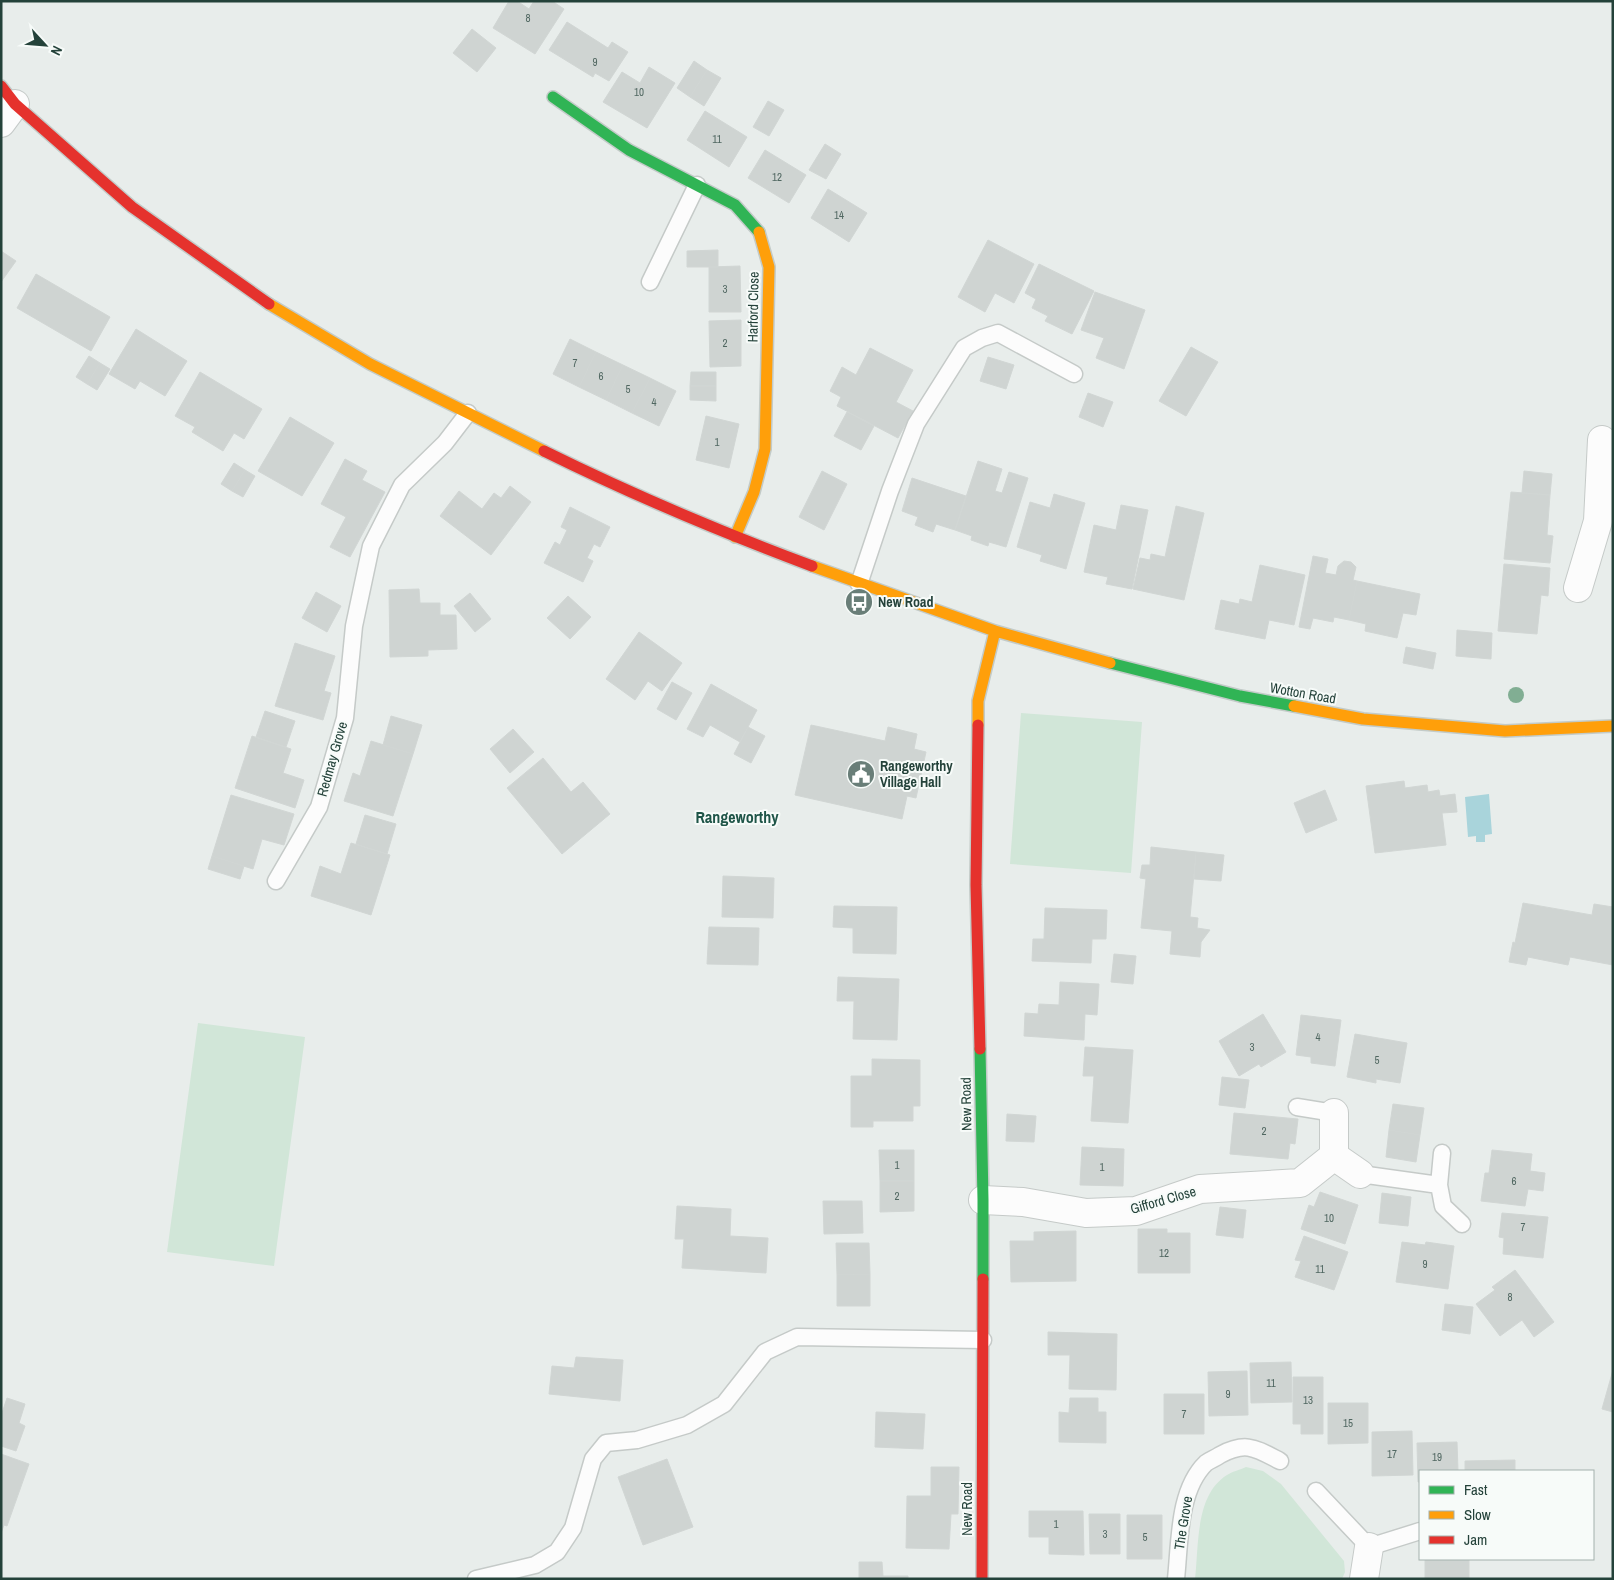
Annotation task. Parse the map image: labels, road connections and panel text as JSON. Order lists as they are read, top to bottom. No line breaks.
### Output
{"streets":{"main road":["Harford Close","Wotton Road","New Road"],"street":["Gifford Close"],"lane":["Redmay Grove","The Grove"]},"crossings":[["Harford Close","Wotton Road"],["Wotton Road","Redmay Grove"],["Wotton Road","New Road"],["New Road","Gifford Close"]],"districts":["Rangeworthy"],"places":{"bus stop":["New Road"],"public building":["Rangeworthy Village Hall"]},"house_numbers":["8","9","10","11","12","14","3","2","7","6","5","4","1","4","3","5","2","1","1","6","2","10","7","12","9","11","8","11","9","13","7","15","17","19","1","3","5"],"legend":["Fast","Slow","Jam"],"north":"bottom right"}
